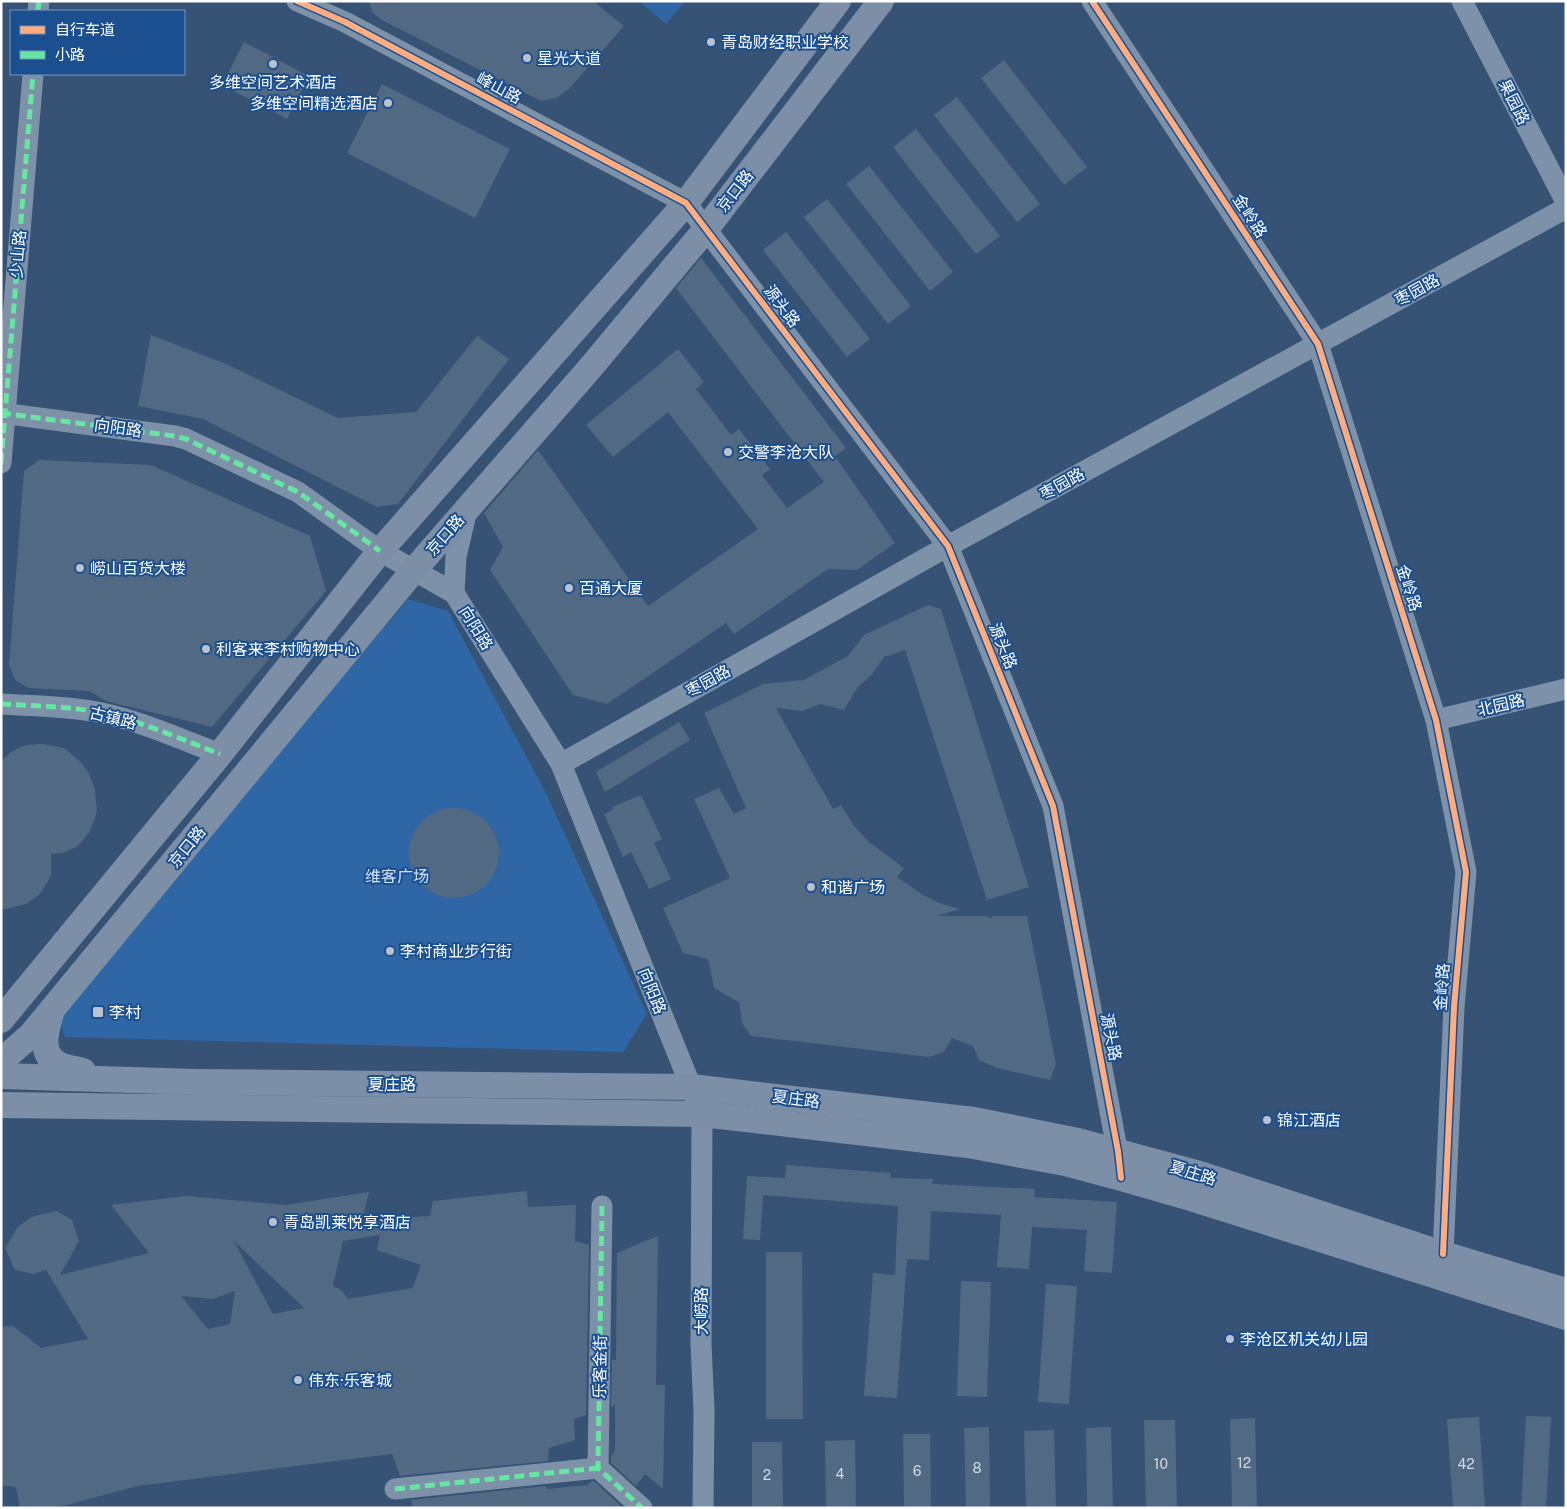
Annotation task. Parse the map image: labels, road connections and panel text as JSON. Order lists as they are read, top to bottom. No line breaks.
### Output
{"streets":{"main road":["京口路","夏庄路"],"street":["峰山路","果园路","金岭路","少山路","枣园路","源头路","向阳路","北园路","古镇路","大崂路","乐客金街"]},"crossings":[["峰山路","京口路"],["峰山路","源头路"],["京口路","源头路"],["京口路","向阳路"],["京口路","古镇路"],["金岭路","枣园路"],["金岭路","北园路"],["金岭路","夏庄路"],["少山路","向阳路"],["枣园路","源头路"],["枣园路","向阳路"],["源头路","夏庄路"],["向阳路","夏庄路"],["向阳路","大崂路"],["夏庄路","大崂路"]],"parks":["维客广场"],"places":{"other":["青岛财经职业学校","星光大道","多维空间艺术酒店","多维空间精选酒店","交警李沧大队","崂山百货大楼","百通大厦","利客来李村购物中心","和谐广场","李村商业步行街","锦江酒店","青岛凯莱悦享酒店","李沧区机关幼儿园","伟东·乐客城"],"transit":["李村"]},"house_numbers":["12","10","42","8","6","4","2"],"legend":["自行车道","小路"]}
